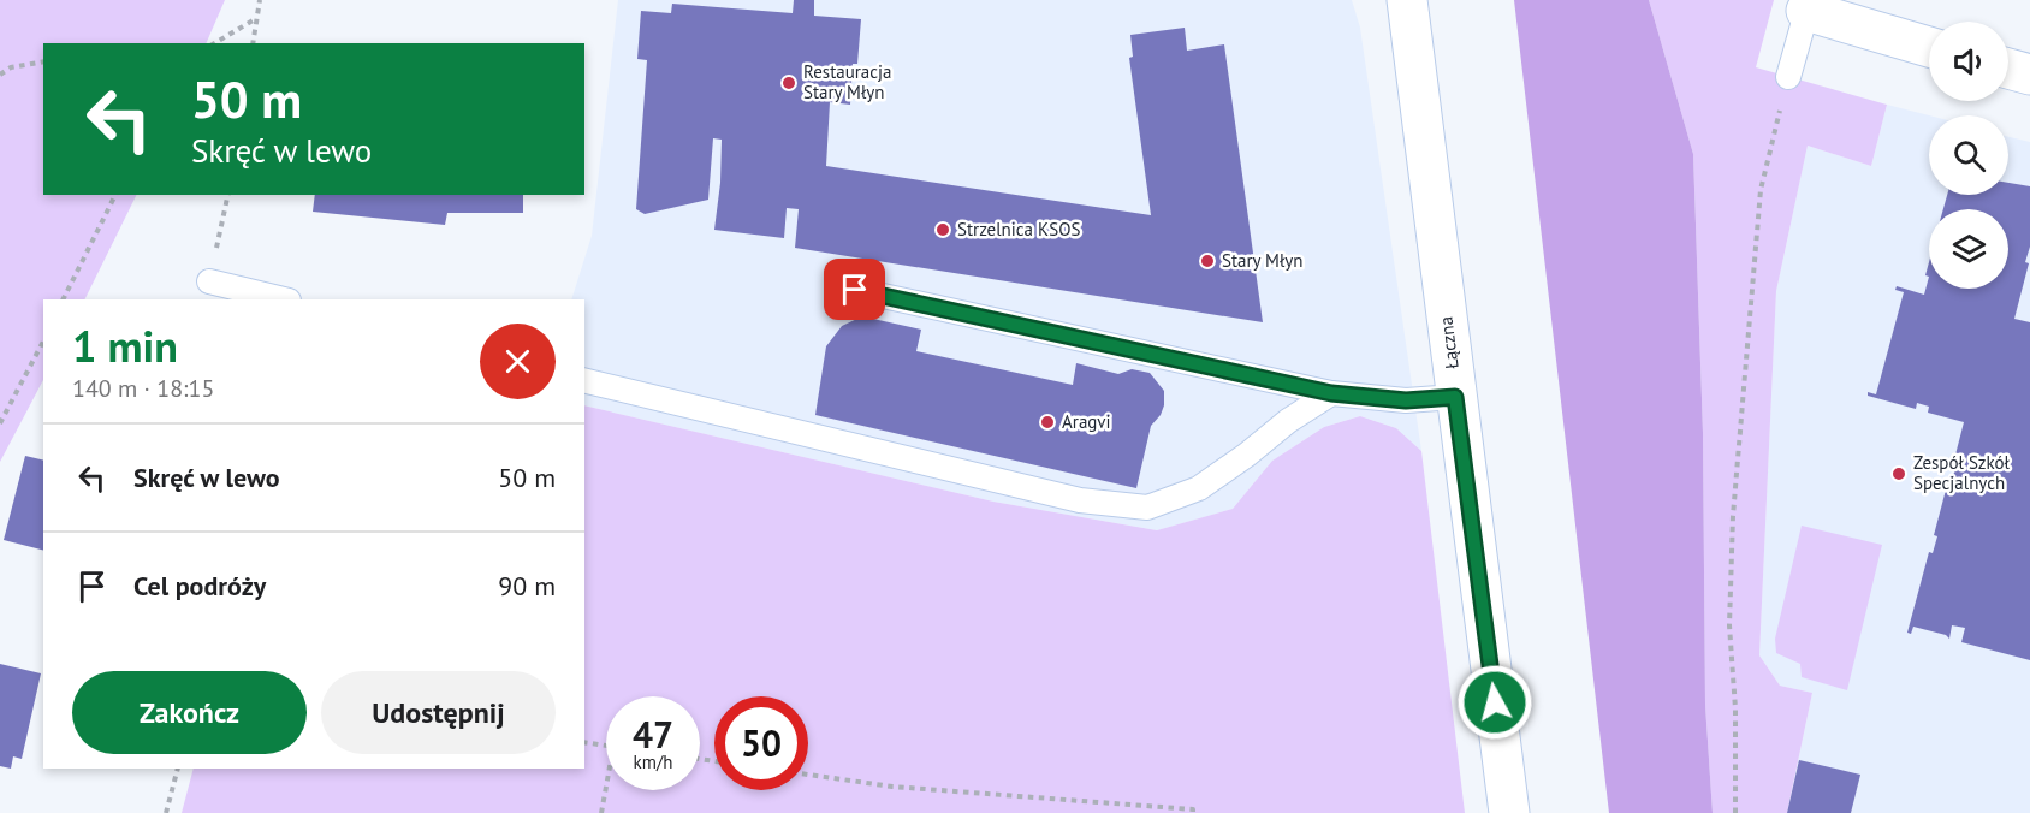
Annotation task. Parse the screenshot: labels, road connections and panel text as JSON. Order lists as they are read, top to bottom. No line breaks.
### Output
{"streets":{"main road":["Łączna"]},"places":["Restauracja Stary Młyn","Strzelnica KSOS","Stary Młyn","Aragvi","Zespół Szkół Specjalnych"],"page":{"turn":["50 m","Skręć w lewo"],"heading":["1 min","140 m · 18:15"],"list":[{"name":"Skręć w lewo","value":"50 m"},{"name":"Cel podróży","value":"90 m"}],"buttons":["Zakończ","Udostępnij"],"speed":"47 km/h","limit":"50"}}
